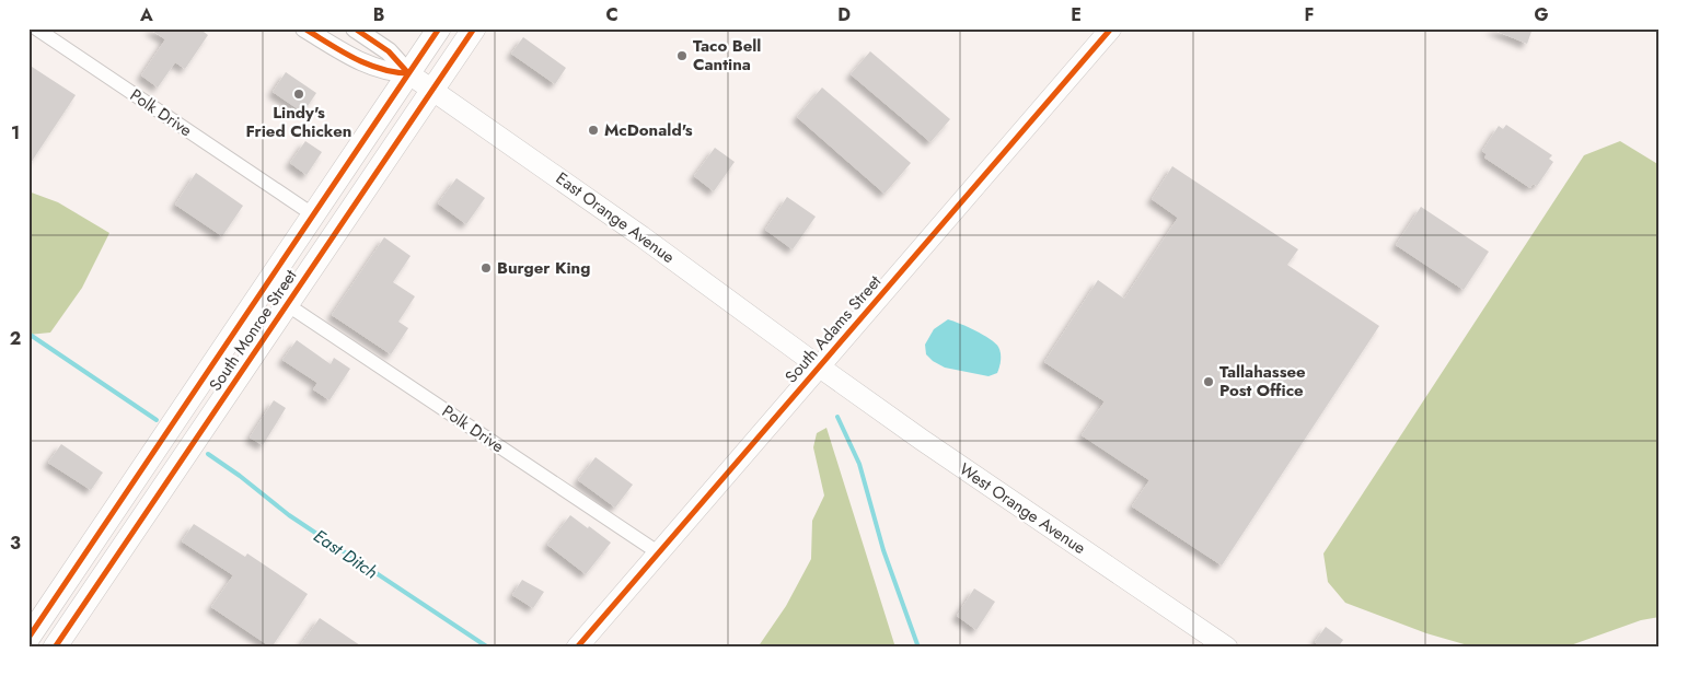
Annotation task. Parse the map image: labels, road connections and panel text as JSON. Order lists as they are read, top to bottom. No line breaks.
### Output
{"streets":{"main road":["East Orange Avenue","South Adams Street","South Monroe Street","West Orange Avenue"],"street":["Polk Drive"]},"crossings":[["Polk Drive","South Adams Street"],["Polk Drive","South Monroe Street"],["East Orange Avenue","South Adams Street"],["East Orange Avenue","South Monroe Street"],["East Orange Avenue","West Orange Avenue"],["South Adams Street","West Orange Avenue"]],"water":["East Ditch"],"places":["Taco Bell Cantina","Lindy's Fried Chicken","McDonald's","Burger King","Tallahassee Post Office"],"grid":{"columns":["A","B","C","D","E","F","G"],"rows":["1","2","3"]}}
